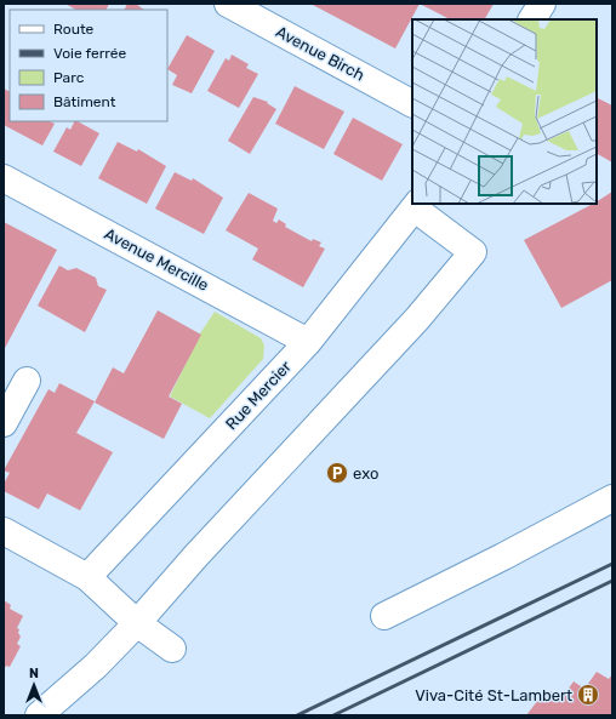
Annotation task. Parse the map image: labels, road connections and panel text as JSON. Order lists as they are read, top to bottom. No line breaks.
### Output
{"streets":{"street":["Avenue Birch","Avenue Mercille","Rue Mercier"]},"crossings":[["Avenue Mercille","Rue Mercier"]],"places":{"parking":["exo"],"building":["Viva-Cité St-Lambert"]},"legend":["Route","Voie ferrée","Parc","Bâtiment"],"north":"top"}
